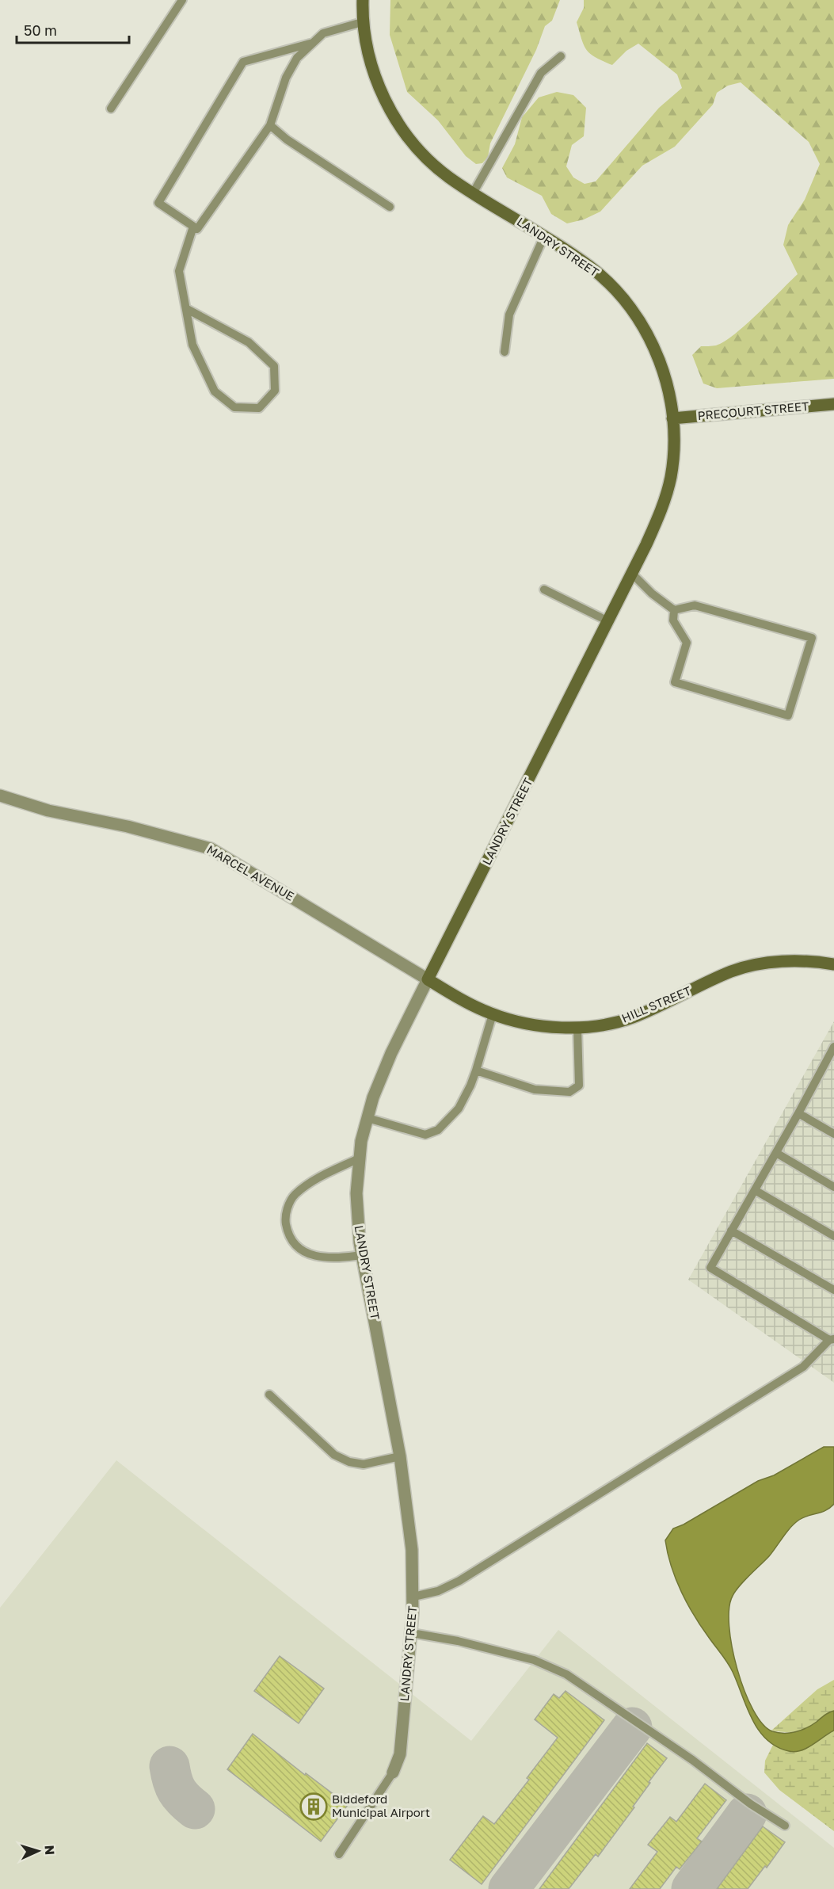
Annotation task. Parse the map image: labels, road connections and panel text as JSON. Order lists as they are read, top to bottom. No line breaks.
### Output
{"streets":{"street":["LANDRY STREET","PRECOURT STREET","MARCEL AVENUE","HILL STREET"]},"crossings":[["LANDRY STREET","PRECOURT STREET"],["LANDRY STREET","MARCEL AVENUE"],["LANDRY STREET","HILL STREET"],["MARCEL AVENUE","HILL STREET"]],"places":{"building":["Biddeford Municipal Airport"]},"scale_bar":"50 m","north":"right"}
